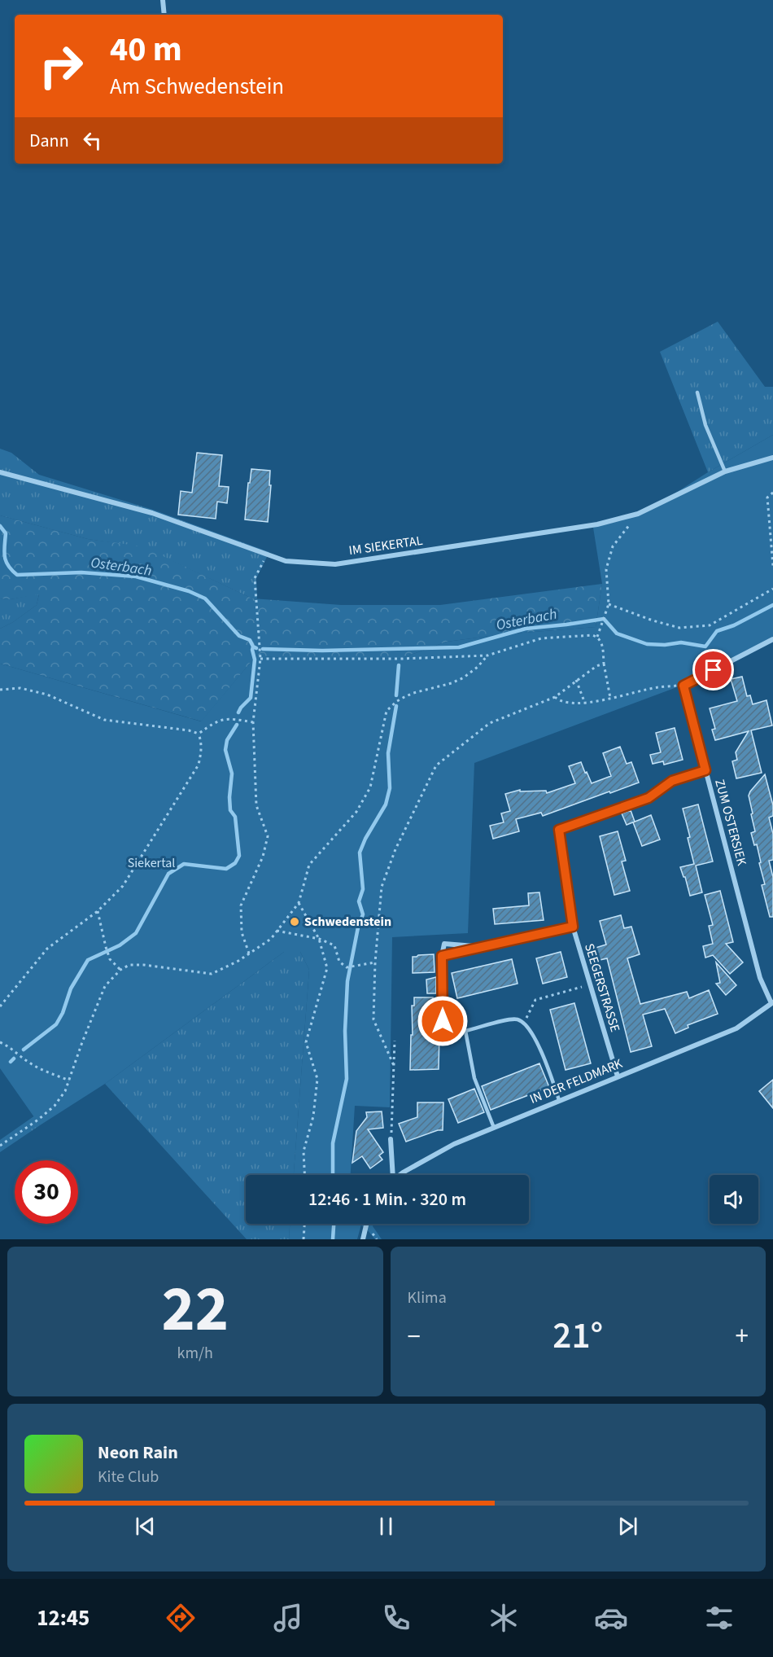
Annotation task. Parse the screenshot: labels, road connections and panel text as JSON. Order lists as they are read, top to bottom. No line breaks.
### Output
{"streets":{"street":["IM SIEKERTAL","ZUM OSTERSIEK","SEEGERSTRASSE","IN DER FELDMARK"]},"crossings":[["ZUM OSTERSIEK","SEEGERSTRASSE"],["ZUM OSTERSIEK","IN DER FELDMARK"],["SEEGERSTRASSE","IN DER FELDMARK"]],"water":["Osterbach"],"parks":["Siekertal"],"places":["Schwedenstein"],"page":{"turn":["40 m","Am Schwedenstein"],"then":"Dann","limit":"30","trip":"12:46 · 1 Min. · 320 m","tile":[["22","km/h"],"Klima"],"heat":["−","21°","+"],"song":["Neon Rain","Kite Club"],"tabs":"12:45"}}
